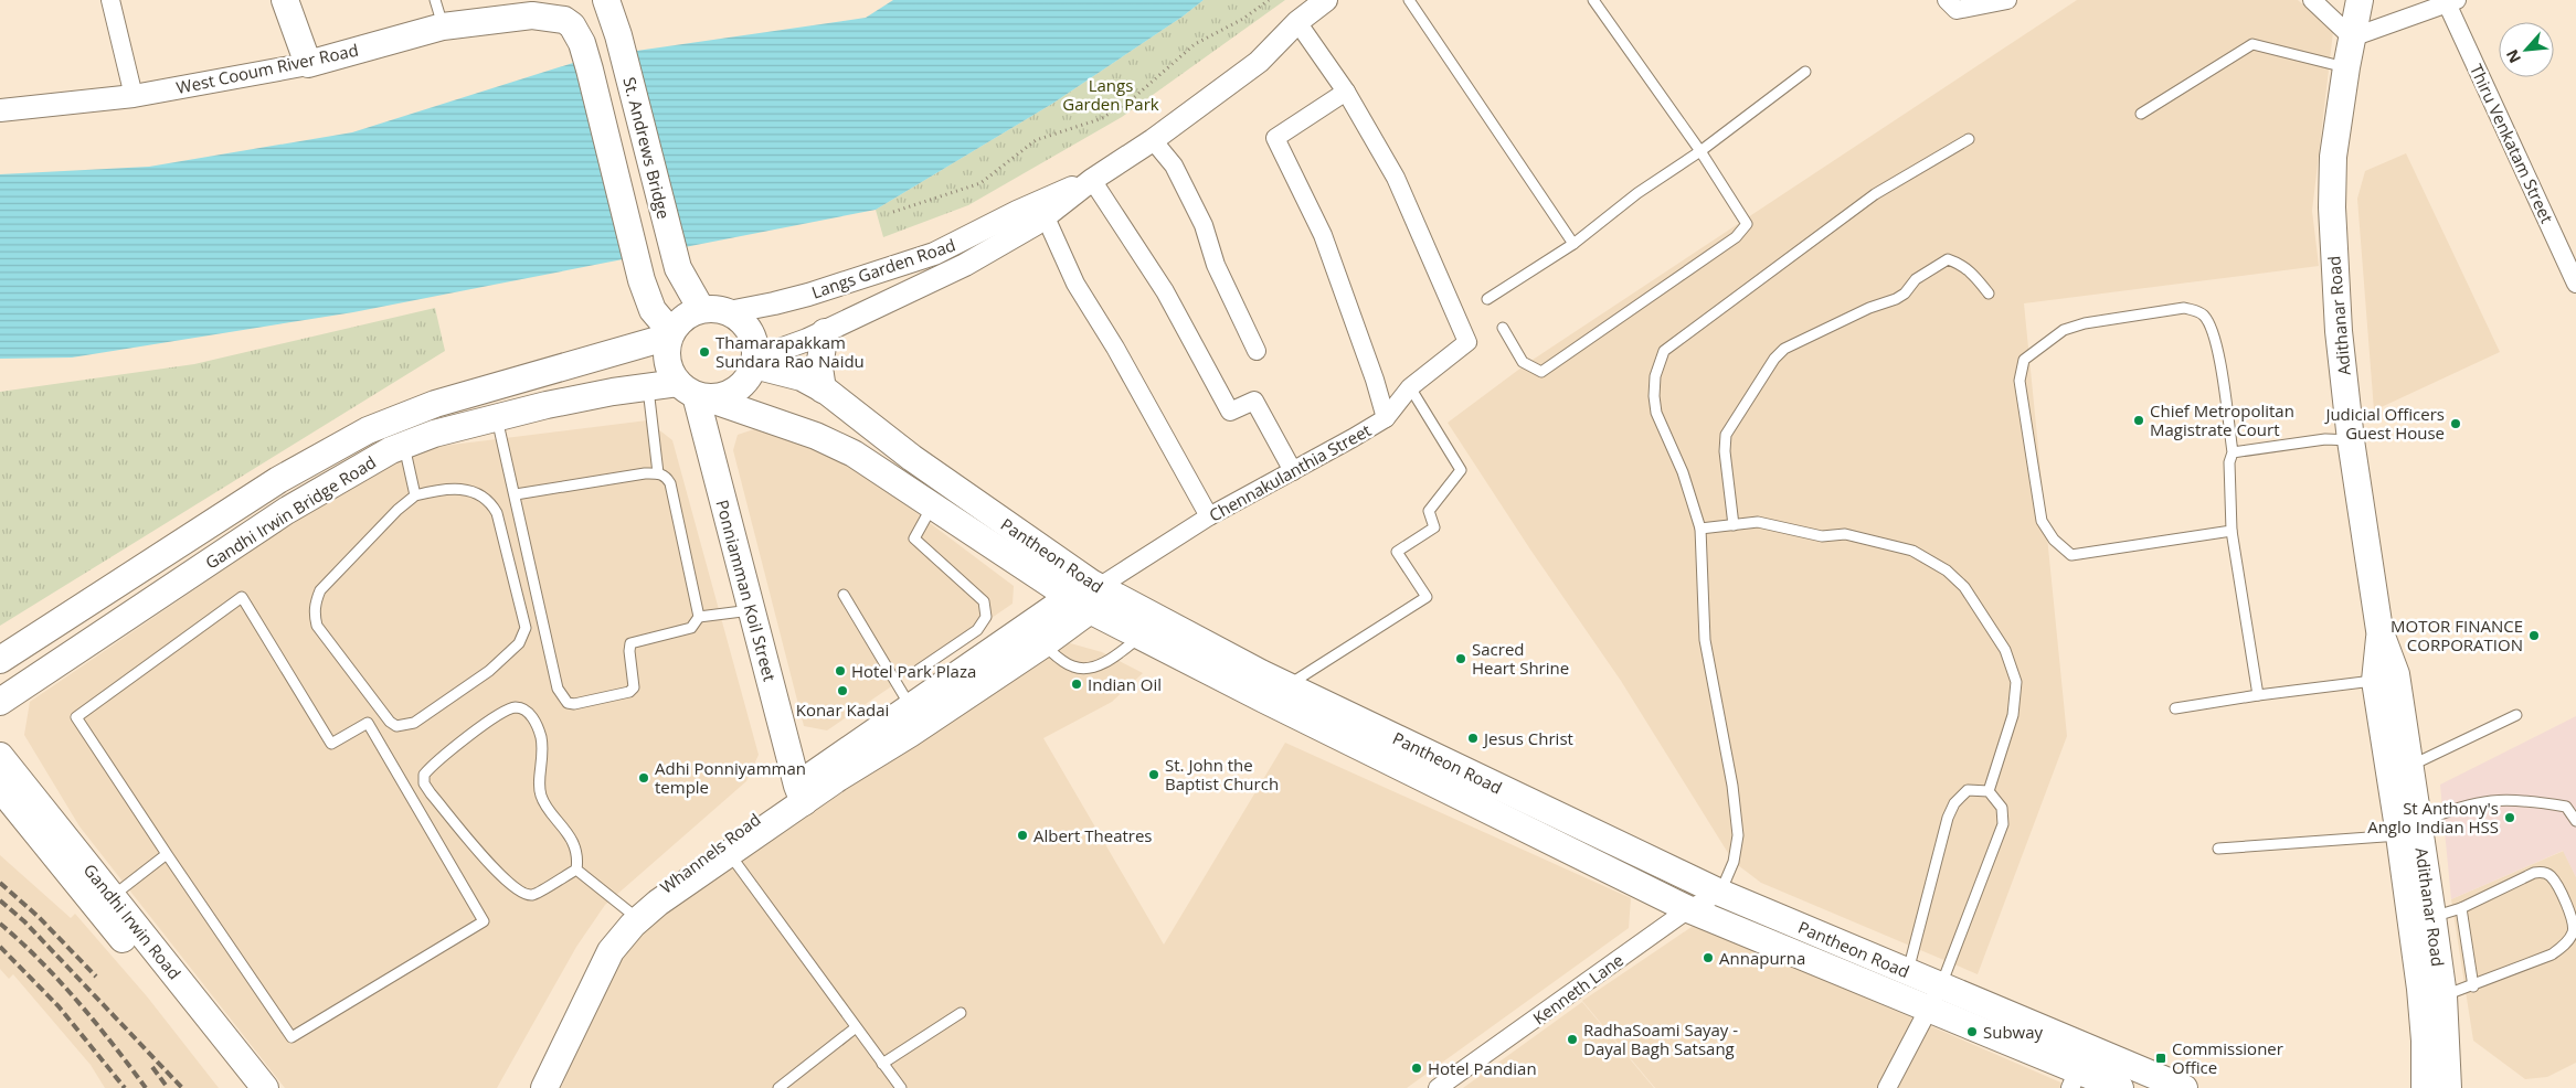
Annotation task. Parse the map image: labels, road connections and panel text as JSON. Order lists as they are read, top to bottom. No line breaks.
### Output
{"streets":{"main road":["West Cooum River Road","St. Andrews Bridge","Adithanar Road","Gandhi Irwin Bridge Road","Pantheon Road","Ponniamman Koil Street","Whannels Road","Gandhi Irwin Road"],"street":["Thiru Venkatam Street","Langs Garden Road","Chennakulanthia Street","Kenneth Lane"]},"crossings":[["St. Andrews Bridge","Langs Garden Road"],["St. Andrews Bridge","Gandhi Irwin Bridge Road"],["St. Andrews Bridge","Pantheon Road"],["St. Andrews Bridge","Ponniamman Koil Street"],["Langs Garden Road","Gandhi Irwin Bridge Road"],["Langs Garden Road","Pantheon Road"],["Langs Garden Road","Ponniamman Koil Street"],["Chennakulanthia Street","Pantheon Road"],["Chennakulanthia Street","Whannels Road"],["Gandhi Irwin Bridge Road","Pantheon Road"],["Gandhi Irwin Bridge Road","Ponniamman Koil Street"],["Pantheon Road","Ponniamman Koil Street"],["Pantheon Road","Whannels Road"],["Pantheon Road","Kenneth Lane"],["Ponniamman Koil Street","Whannels Road"]],"parks":["Langs Garden Park"],"places":{"other":["Thamarapakkam Sundara Rao Naidu","Chief Metropolitan Magistrate Court","Judicial Officers Guest House","MOTOR FINANCE CORPORATION","Sacred Heart Shrine","Hotel Park Plaza","Indian Oil","Konar Kadai","Jesus Christ","St. John the Baptist Church","Adhi Ponniyamman temple","St Anthony's Anglo Indian HSS","Albert Theatres","Annapurna","Subway","RadhaSoami Sayay - Dayal Bagh Satsang","Hotel Pandian"],"transit":["Commissioner Office"]},"north":"bottom left"}
